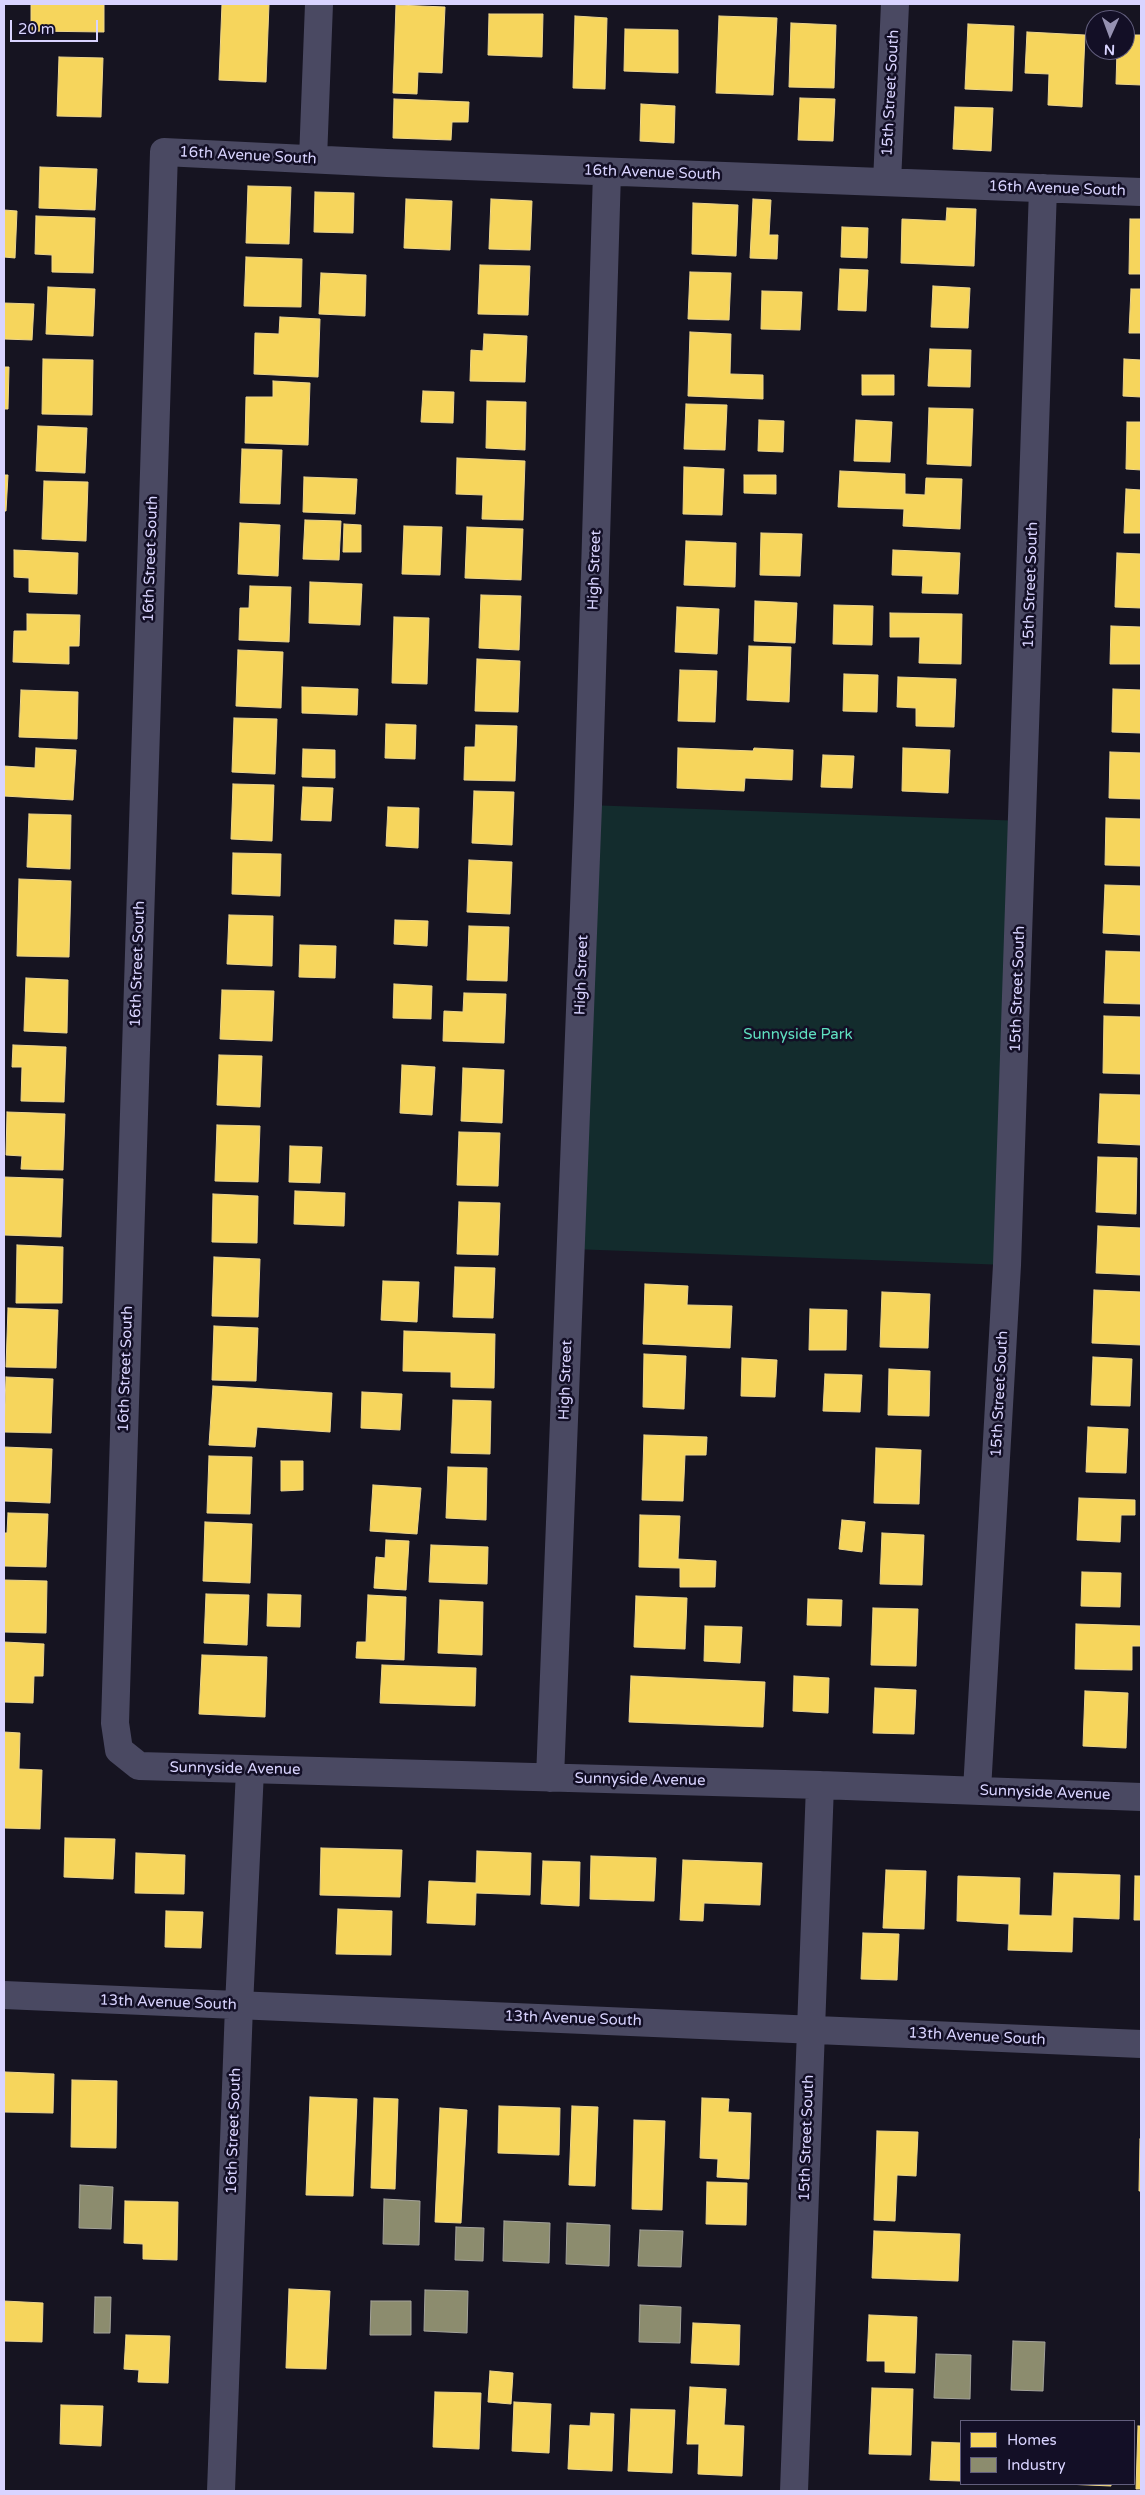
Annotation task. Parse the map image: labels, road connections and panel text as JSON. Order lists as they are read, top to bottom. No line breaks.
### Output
{"streets":{"street":["15th Street South","16th Avenue South","16th Street South","High Street","Sunnyside Avenue","13th Avenue South"]},"crossings":[["15th Street South","16th Avenue South"],["15th Street South","Sunnyside Avenue"],["15th Street South","13th Avenue South"],["16th Avenue South","16th Street South"],["16th Avenue South","High Street"],["16th Street South","Sunnyside Avenue"],["16th Street South","13th Avenue South"],["High Street","Sunnyside Avenue"]],"parks":["Sunnyside Park"],"legend":["Homes","Industry"],"scale_bar":"20 m","north":"bottom"}
